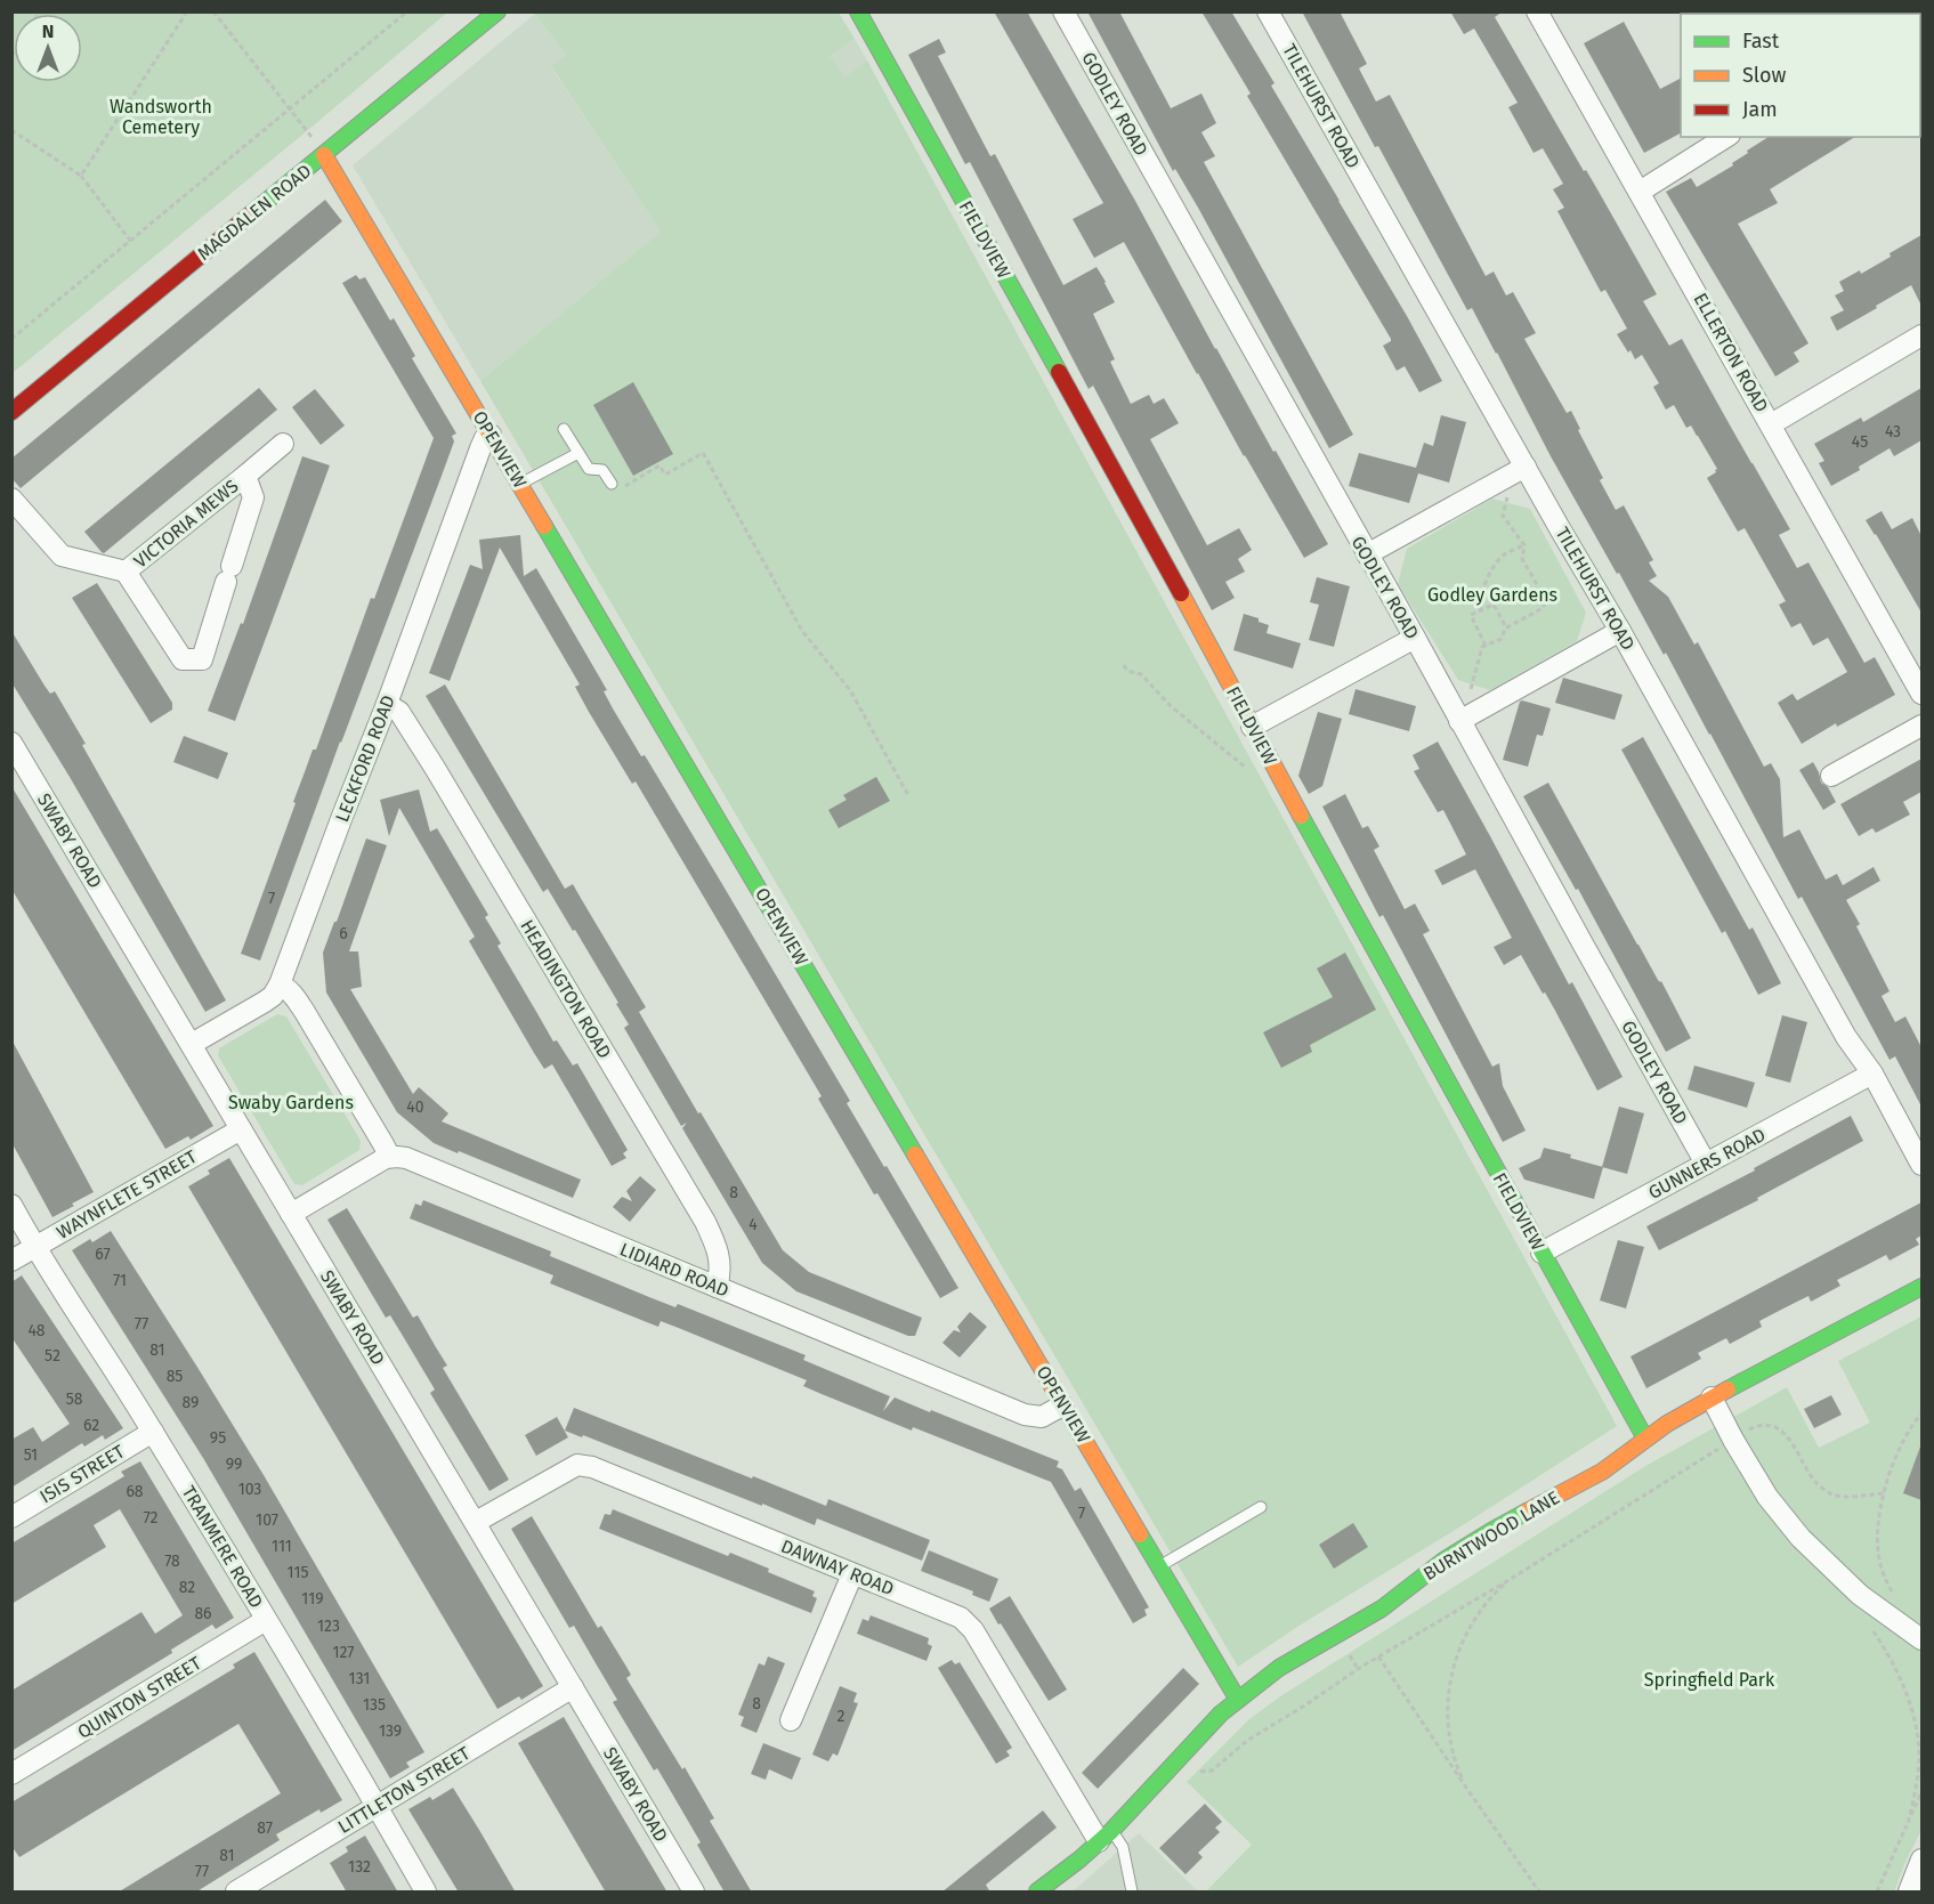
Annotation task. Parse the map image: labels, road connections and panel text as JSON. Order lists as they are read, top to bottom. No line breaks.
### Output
{"streets":{"street":["GODLEY ROAD","TILEHURST ROAD","MAGDALEN ROAD","FIELDVIEW","ELLERTON ROAD","OPENVIEW","VICTORIA MEWS","LECKFORD ROAD","SWABY ROAD","HEADINGTON ROAD","GUNNERS ROAD","WAYNFLETE STREET","LIDIARD ROAD","ISIS STREET","BURNTWOOD LANE","TRANMERE ROAD","DAWNAY ROAD","QUINTON STREET","LITTLETON STREET"]},"crossings":[["GODLEY ROAD","GUNNERS ROAD"],["TILEHURST ROAD","GUNNERS ROAD"],["MAGDALEN ROAD","OPENVIEW"],["FIELDVIEW","GUNNERS ROAD"],["FIELDVIEW","BURNTWOOD LANE"],["OPENVIEW","LECKFORD ROAD"],["OPENVIEW","LIDIARD ROAD"],["OPENVIEW","BURNTWOOD LANE"],["LECKFORD ROAD","SWABY ROAD"],["LECKFORD ROAD","HEADINGTON ROAD"],["SWABY ROAD","WAYNFLETE STREET"],["SWABY ROAD","DAWNAY ROAD"],["SWABY ROAD","LITTLETON STREET"],["HEADINGTON ROAD","LIDIARD ROAD"],["WAYNFLETE STREET","TRANMERE ROAD"],["ISIS STREET","TRANMERE ROAD"],["BURNTWOOD LANE","DAWNAY ROAD"],["TRANMERE ROAD","QUINTON STREET"],["TRANMERE ROAD","LITTLETON STREET"]],"parks":["Wandsworth Cemetery","Godley Gardens","Swaby Gardens","Springfield Park"],"house_numbers":["43","45","7","6","40","8","4","67","71","77","48","81","52","85","58","89","62","95","51","99","103","68","7","72","107","111","78","115","82","119","86","123","127","131","8","135","2","139","87","81","132","77"],"legend":["Fast","Slow","Jam"],"north":"top"}
